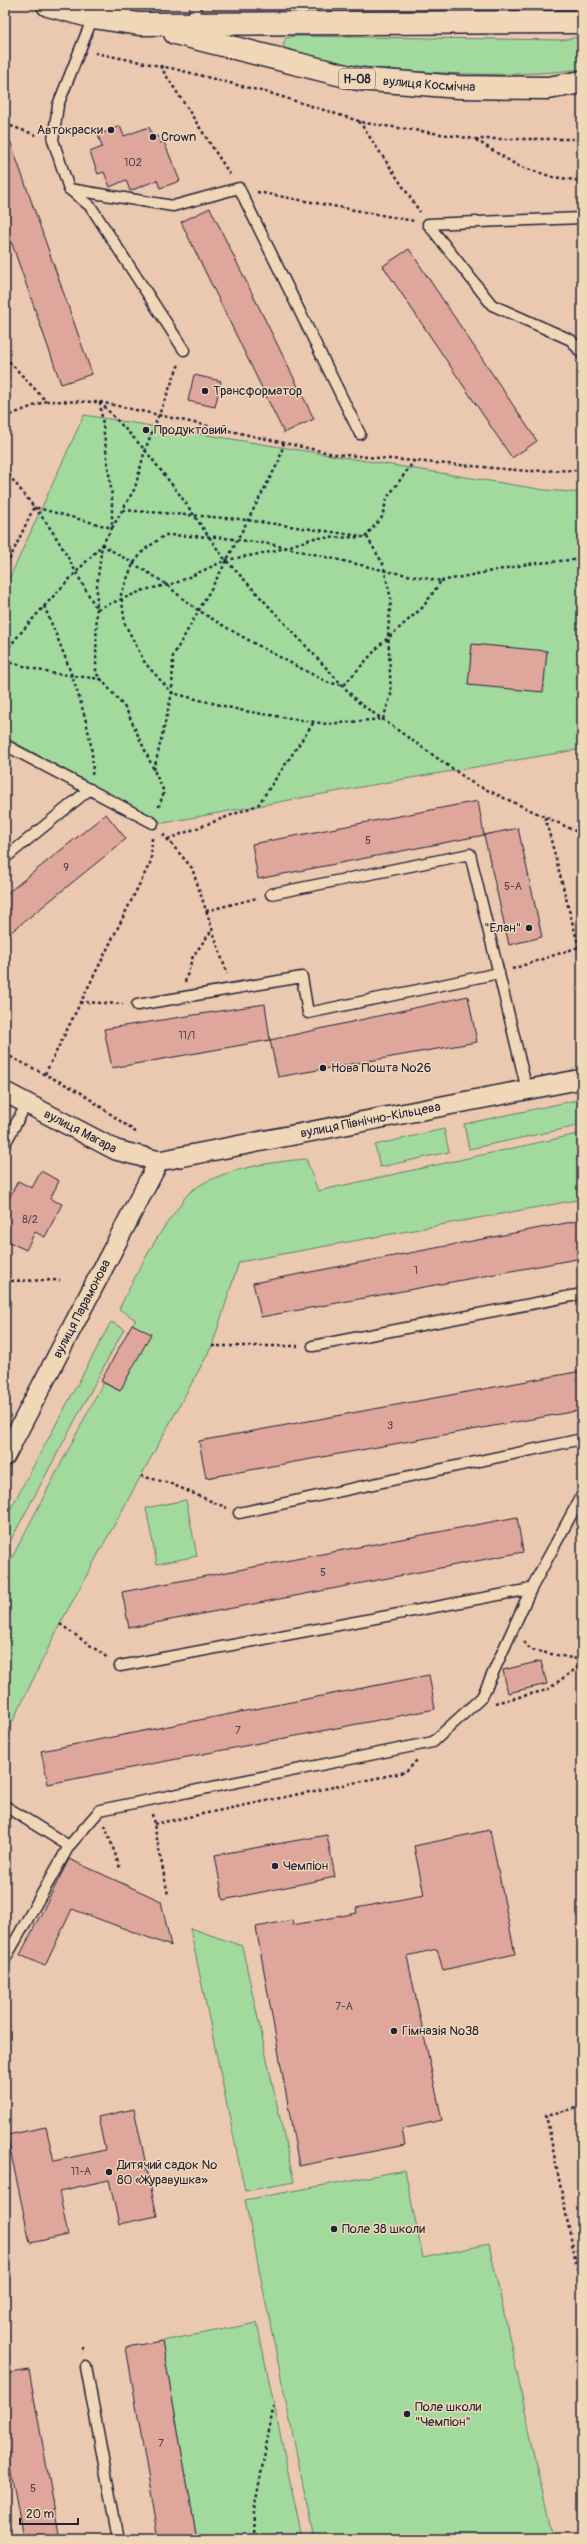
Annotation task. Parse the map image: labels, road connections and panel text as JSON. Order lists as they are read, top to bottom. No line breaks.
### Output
{"streets":{"main road":["Н-08","вулиця Космічна"],"street":["вулиця Північно-Кільцева","вулиця Магара","вулиця Парамонова"]},"crossings":[["вулиця Північно-Кільцева","вулиця Магара"],["вулиця Північно-Кільцева","вулиця Парамонова"],["вулиця Магара","вулиця Парамонова"]],"places":["Автокраски","Crown","Трансформатор","Продуктовий","\"Елан\"","Нова Пошта №26","Чемпіон","Гімназія №38","Дитячий садок № 80 «Журавушка»","Поле 38 школи","Поле школи \"Чемпіон\""],"house_numbers":["102","5","9","5-А","11/1","8/2","1","3","5","7","7-А","11-А","7","5"],"scale_bar":"20 m"}
